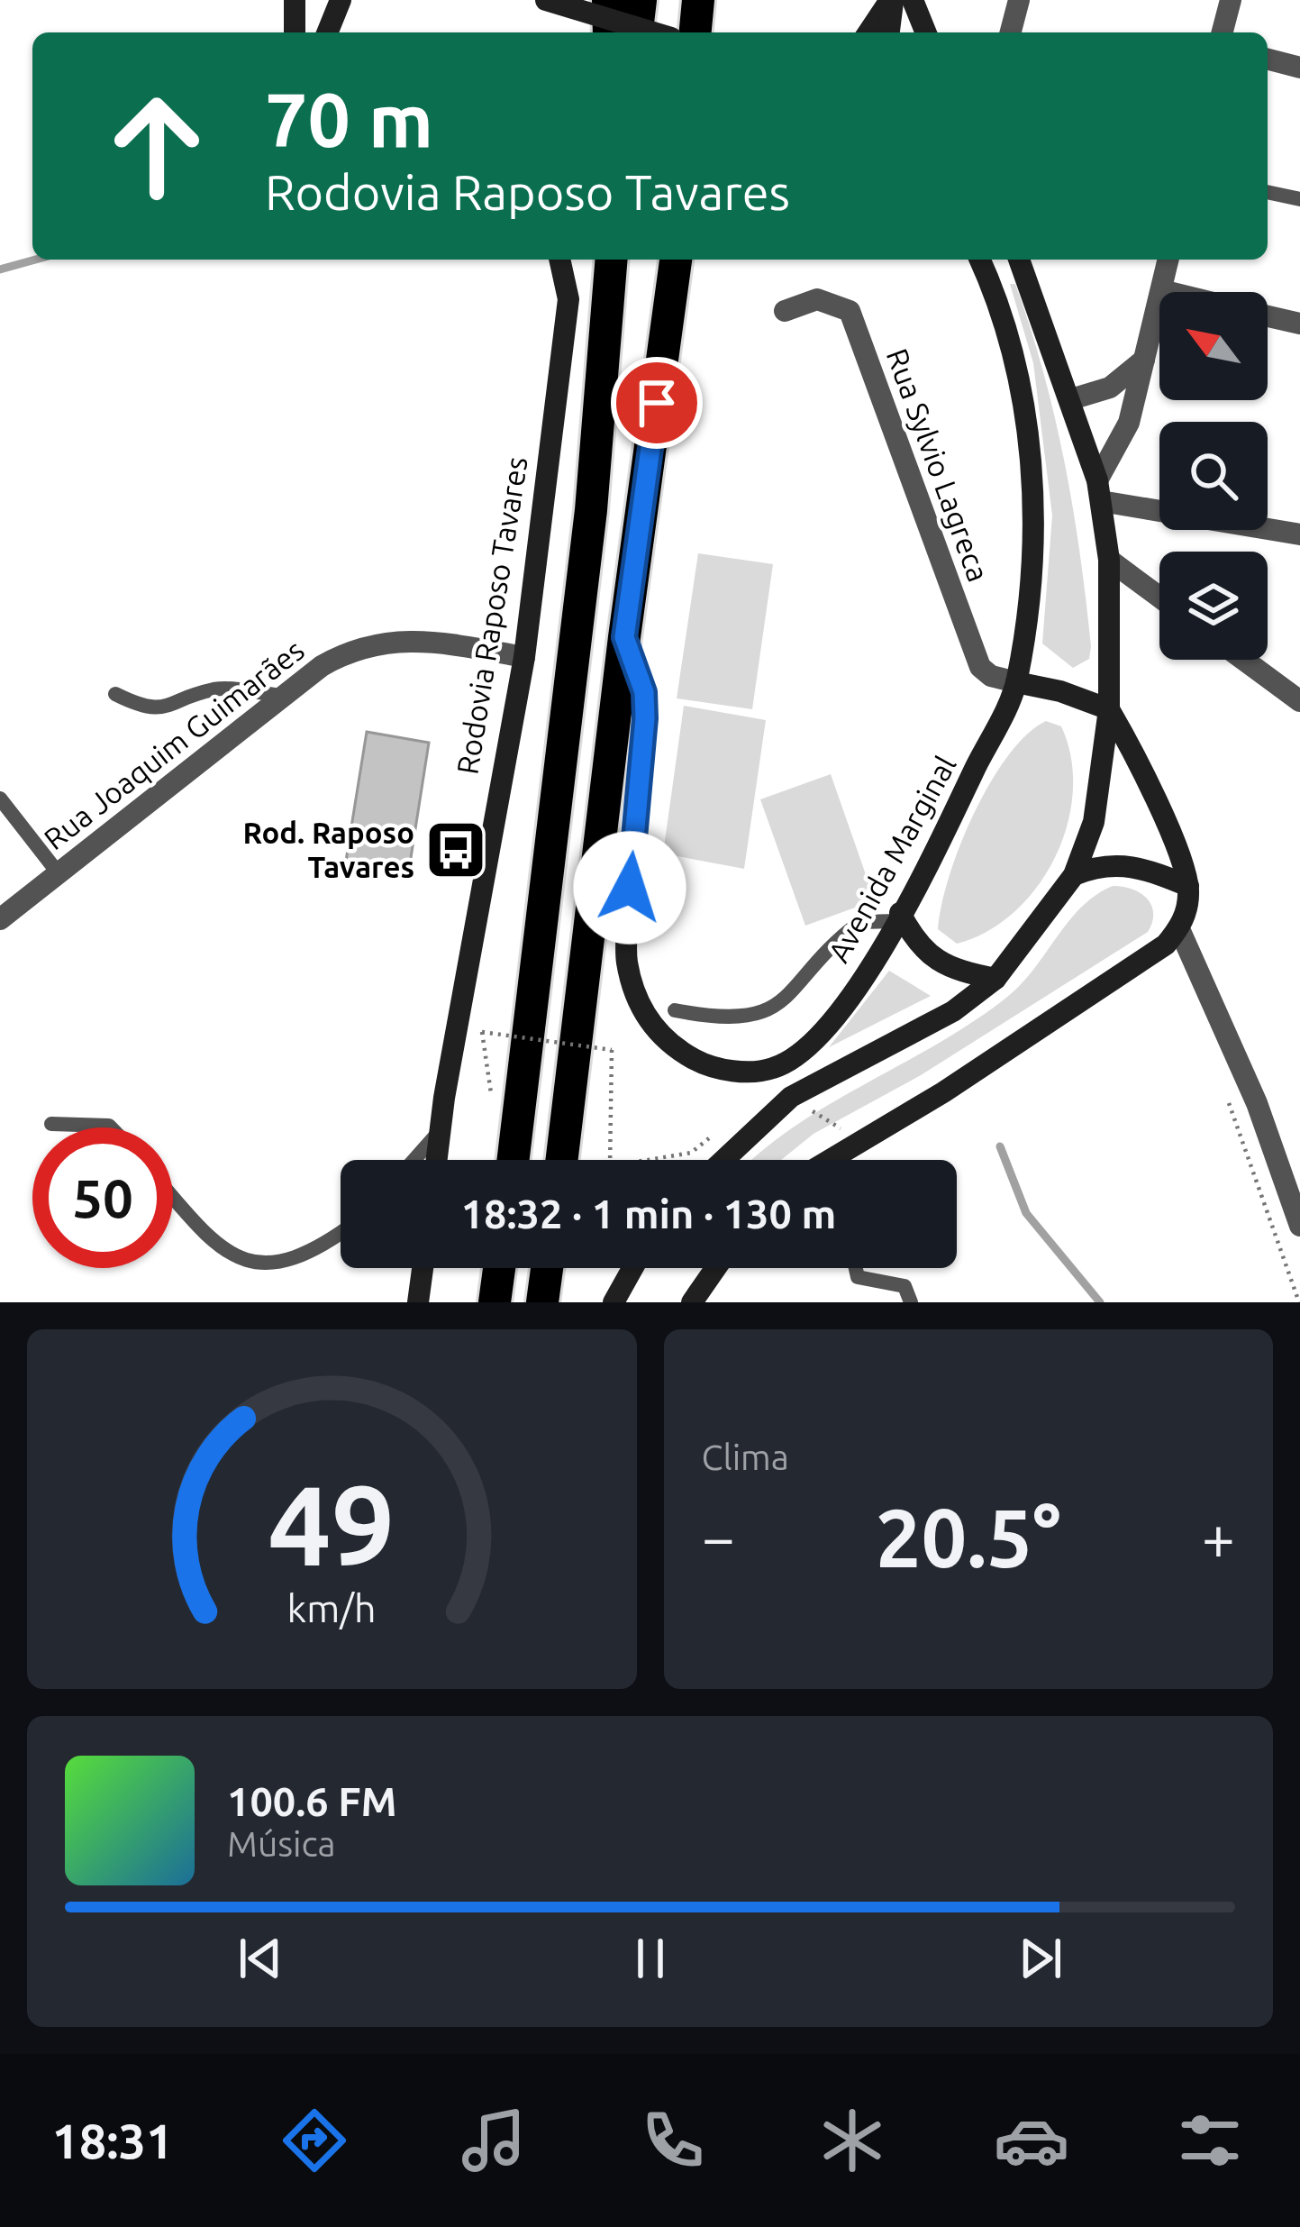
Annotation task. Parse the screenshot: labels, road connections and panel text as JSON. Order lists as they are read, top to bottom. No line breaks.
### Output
{"streets":{"main road":["Rodovia Raposo Tavares","Avenida Marginal"],"street":["Rua Sylvio Lagreca","Rua Joaquim Guimarães"]},"crossings":[["Rua Sylvio Lagreca","Avenida Marginal"],["Rodovia Raposo Tavares","Rua Joaquim Guimarães"]],"places":{"bus stop":["Rod. Raposo Tavares"]},"north":"top left","page":{"turn":["70 m","Rodovia Raposo Tavares"],"limit":"50","trip":"18:32 · 1 min · 130 m","tile":"Clima","heat":["−","20.5°","+"],"song":["100.6 FM","Música"],"tabs":"18:31","gauge":["49","km/h"]}}
